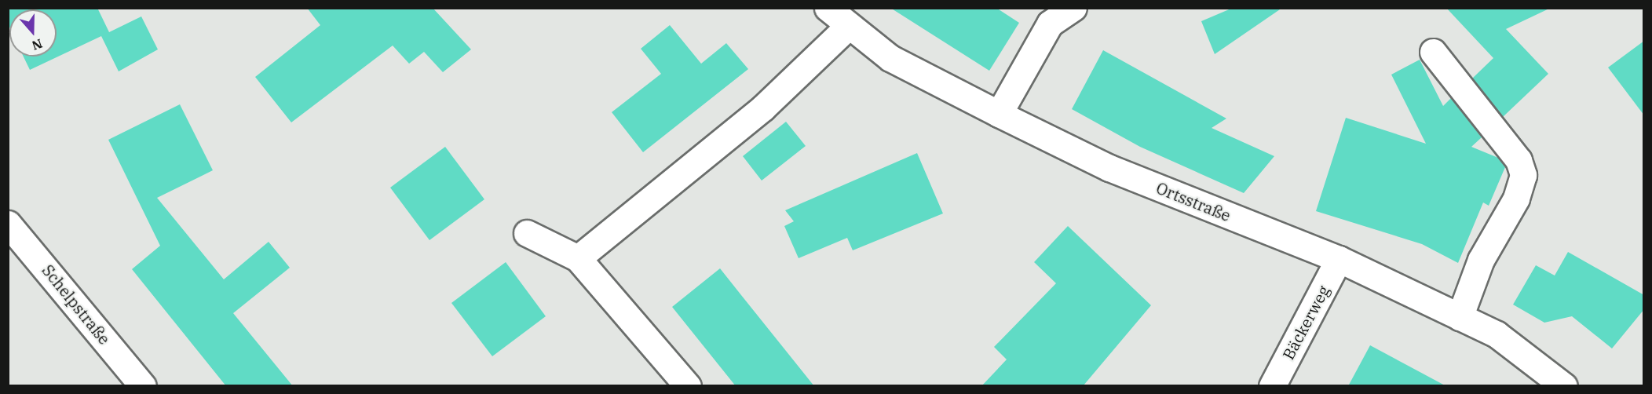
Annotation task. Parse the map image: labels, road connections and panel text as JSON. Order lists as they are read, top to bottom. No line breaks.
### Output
{"streets":{"street":["Ortsstraße","Schelpstraße","Bäckerweg"]},"crossings":[["Ortsstraße","Bäckerweg"]],"north":"bottom"}
